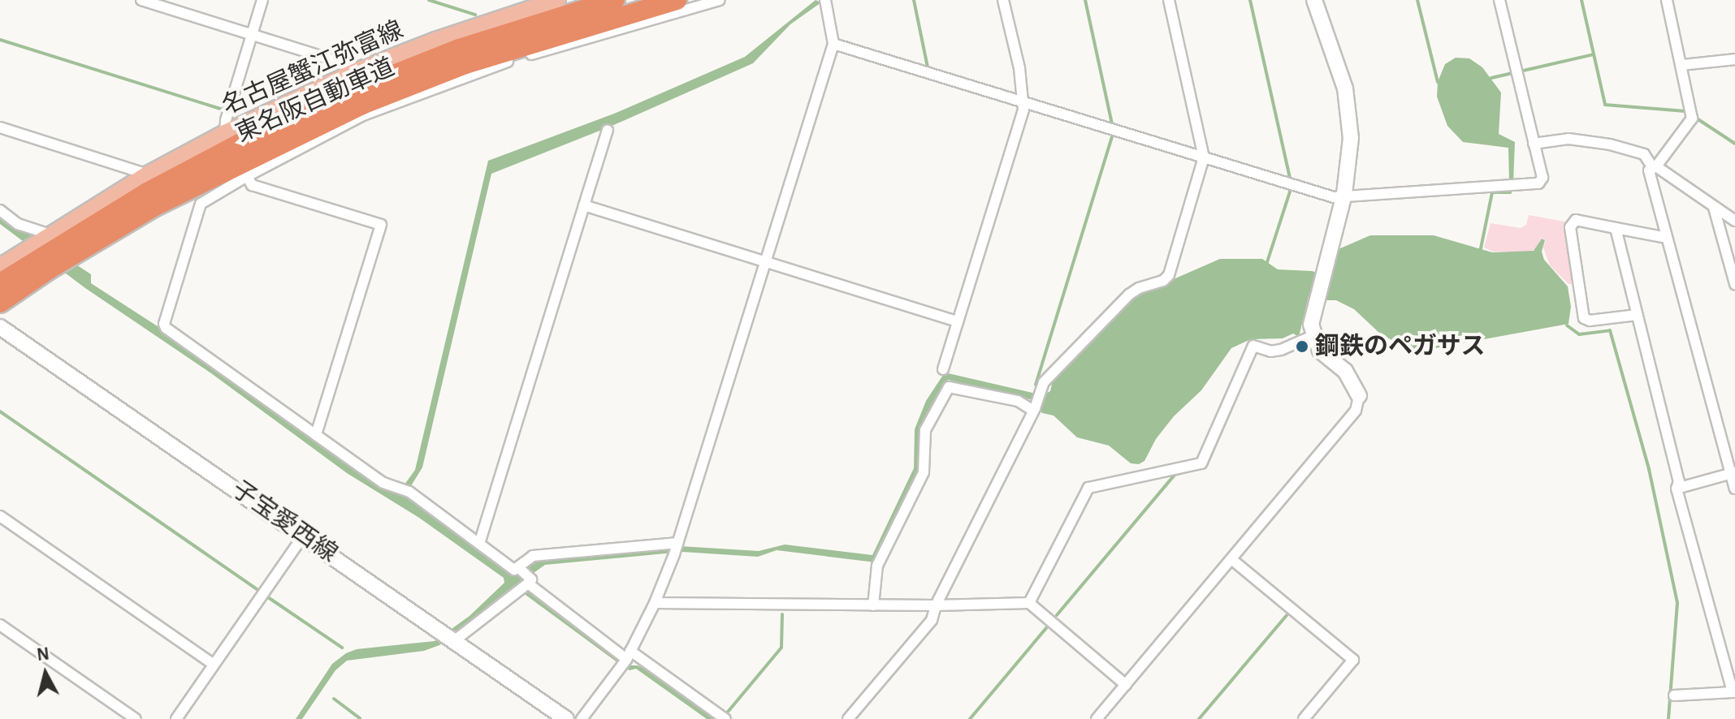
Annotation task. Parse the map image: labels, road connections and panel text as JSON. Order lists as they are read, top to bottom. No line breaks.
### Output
{"streets":{"highway":["東名阪自動車道"],"main road":["名古屋蟹江弥富線","子宝愛西線"]},"places":["鋼鉄のペガサス"],"north":"top"}
